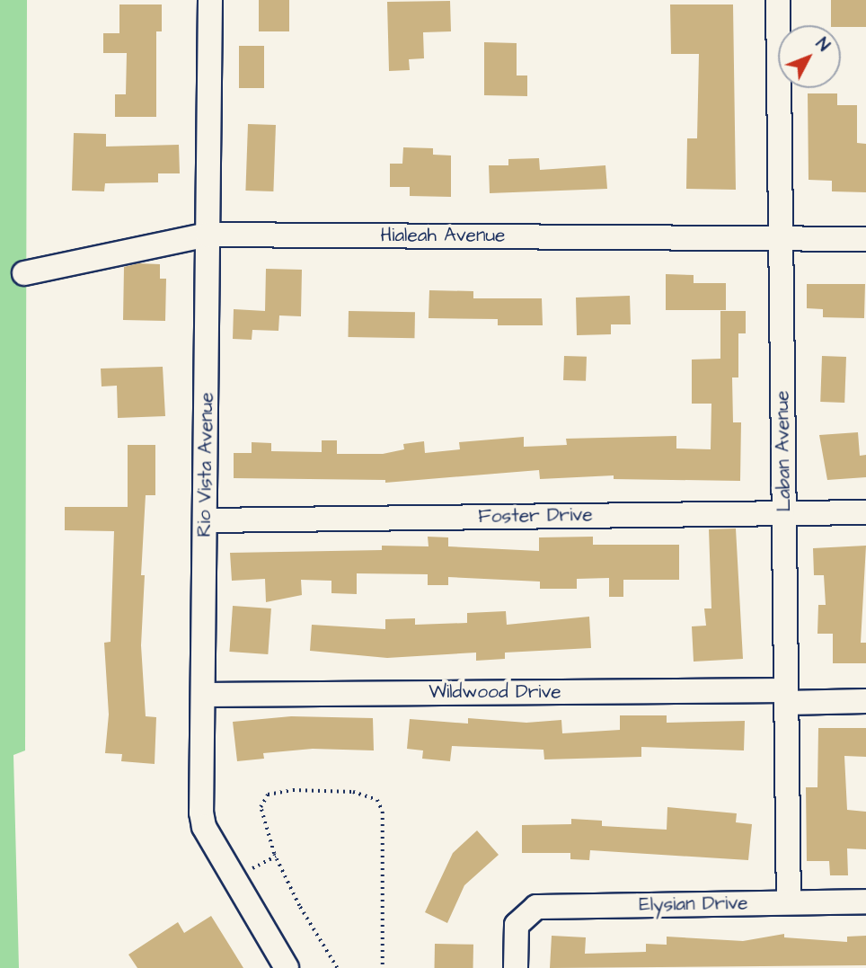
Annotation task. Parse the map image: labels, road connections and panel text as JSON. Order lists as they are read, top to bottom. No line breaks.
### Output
{"streets":{"street":["Hialeah Avenue","Laban Avenue","Rio Vista Avenue","Foster Drive","Wildwood Drive","Elysian Drive"]},"crossings":[["Hialeah Avenue","Laban Avenue"],["Hialeah Avenue","Rio Vista Avenue"],["Laban Avenue","Foster Drive"],["Laban Avenue","Wildwood Drive"],["Laban Avenue","Elysian Drive"],["Rio Vista Avenue","Foster Drive"],["Rio Vista Avenue","Wildwood Drive"]],"north":"top right"}
